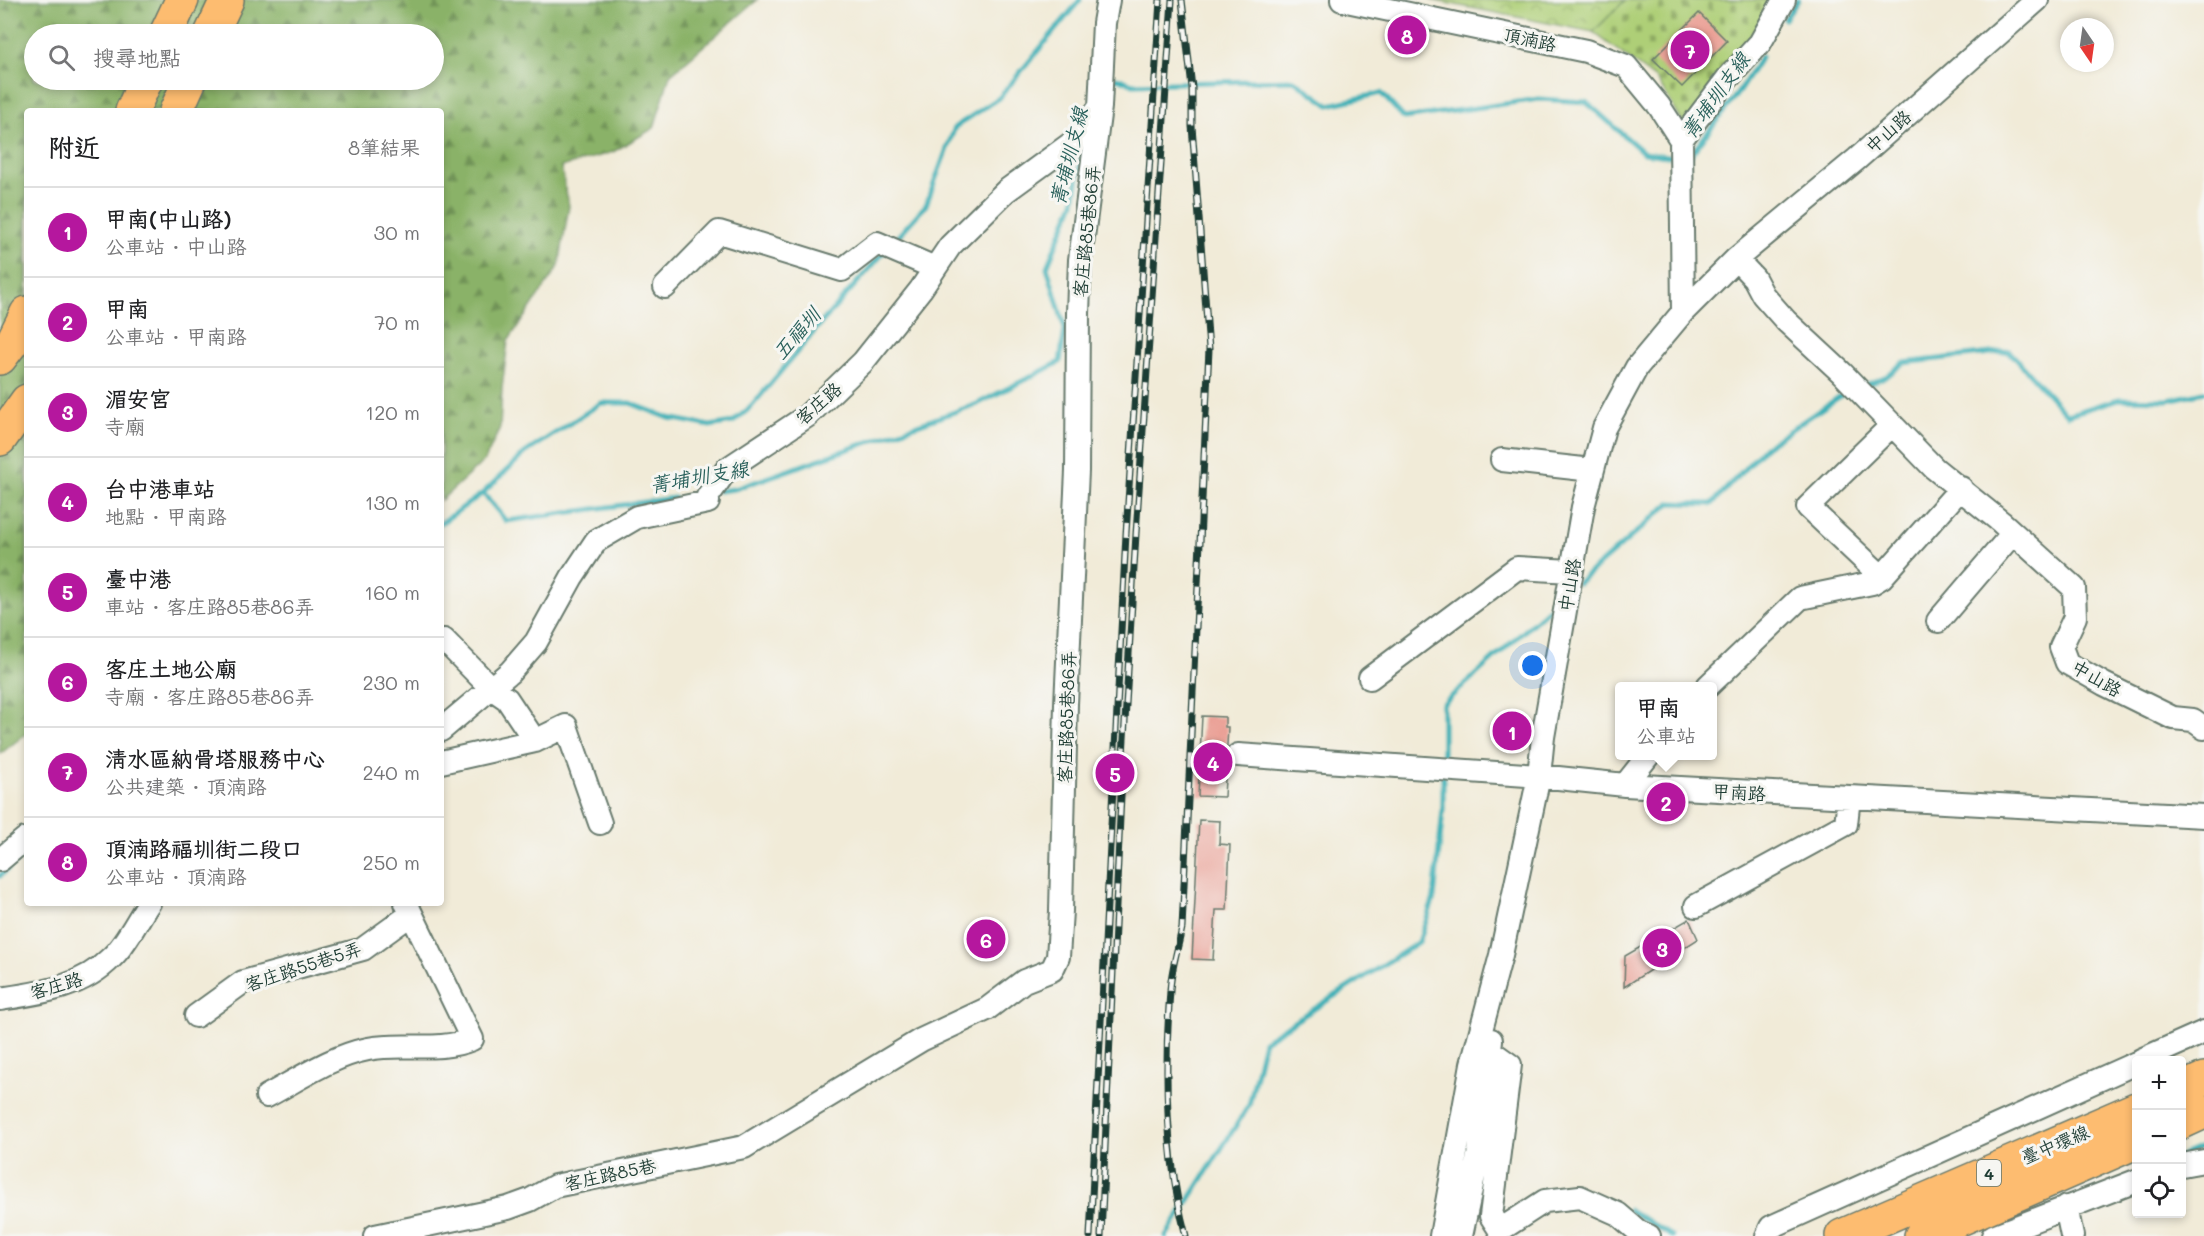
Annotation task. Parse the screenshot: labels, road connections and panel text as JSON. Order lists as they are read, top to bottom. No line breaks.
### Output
{"streets":{"highway":["臺中環線","4"],"street":["頂湳路","中山路","客庄路85巷86弄","客庄路","甲南路","客庄路55巷5弄","客庄路85巷"]},"crossings":[["中山路","甲南路"],["客庄路85巷86弄","客庄路"],["客庄路85巷86弄","客庄路85巷"]],"water":["菁埔圳支線","五福圳"],"north":"bottom","page":{"pins":["8","7","1","4","5","2","6","3"],"search":"搜尋地點","heading":["附近","8筆結果"],"list":[{"mark":"1","name":"甲南(中山路)","note":"公車站 · 中山路","value":"30 m"},{"mark":"2","name":"甲南","note":"公車站 · 甲南路","value":"70 m"},{"mark":"3","name":"湄安宮","note":"寺廟","value":"120 m"},{"mark":"4","name":"台中港車站","note":"地點 · 甲南路","value":"130 m"},{"mark":"5","name":"臺中港","note":"車站 · 客庄路85巷86弄","value":"160 m"},{"mark":"6","name":"客庄土地公廟","note":"寺廟 · 客庄路85巷86弄","value":"230 m"},{"mark":"7","name":"清水區納骨塔服務中心","note":"公共建築 · 頂湳路","value":"240 m"},{"mark":"8","name":"頂湳路福圳街二段口","note":"公車站 · 頂湳路","value":"250 m"}],"popup":["甲南","公車站"],"map_buttons":["+","−"]}}
